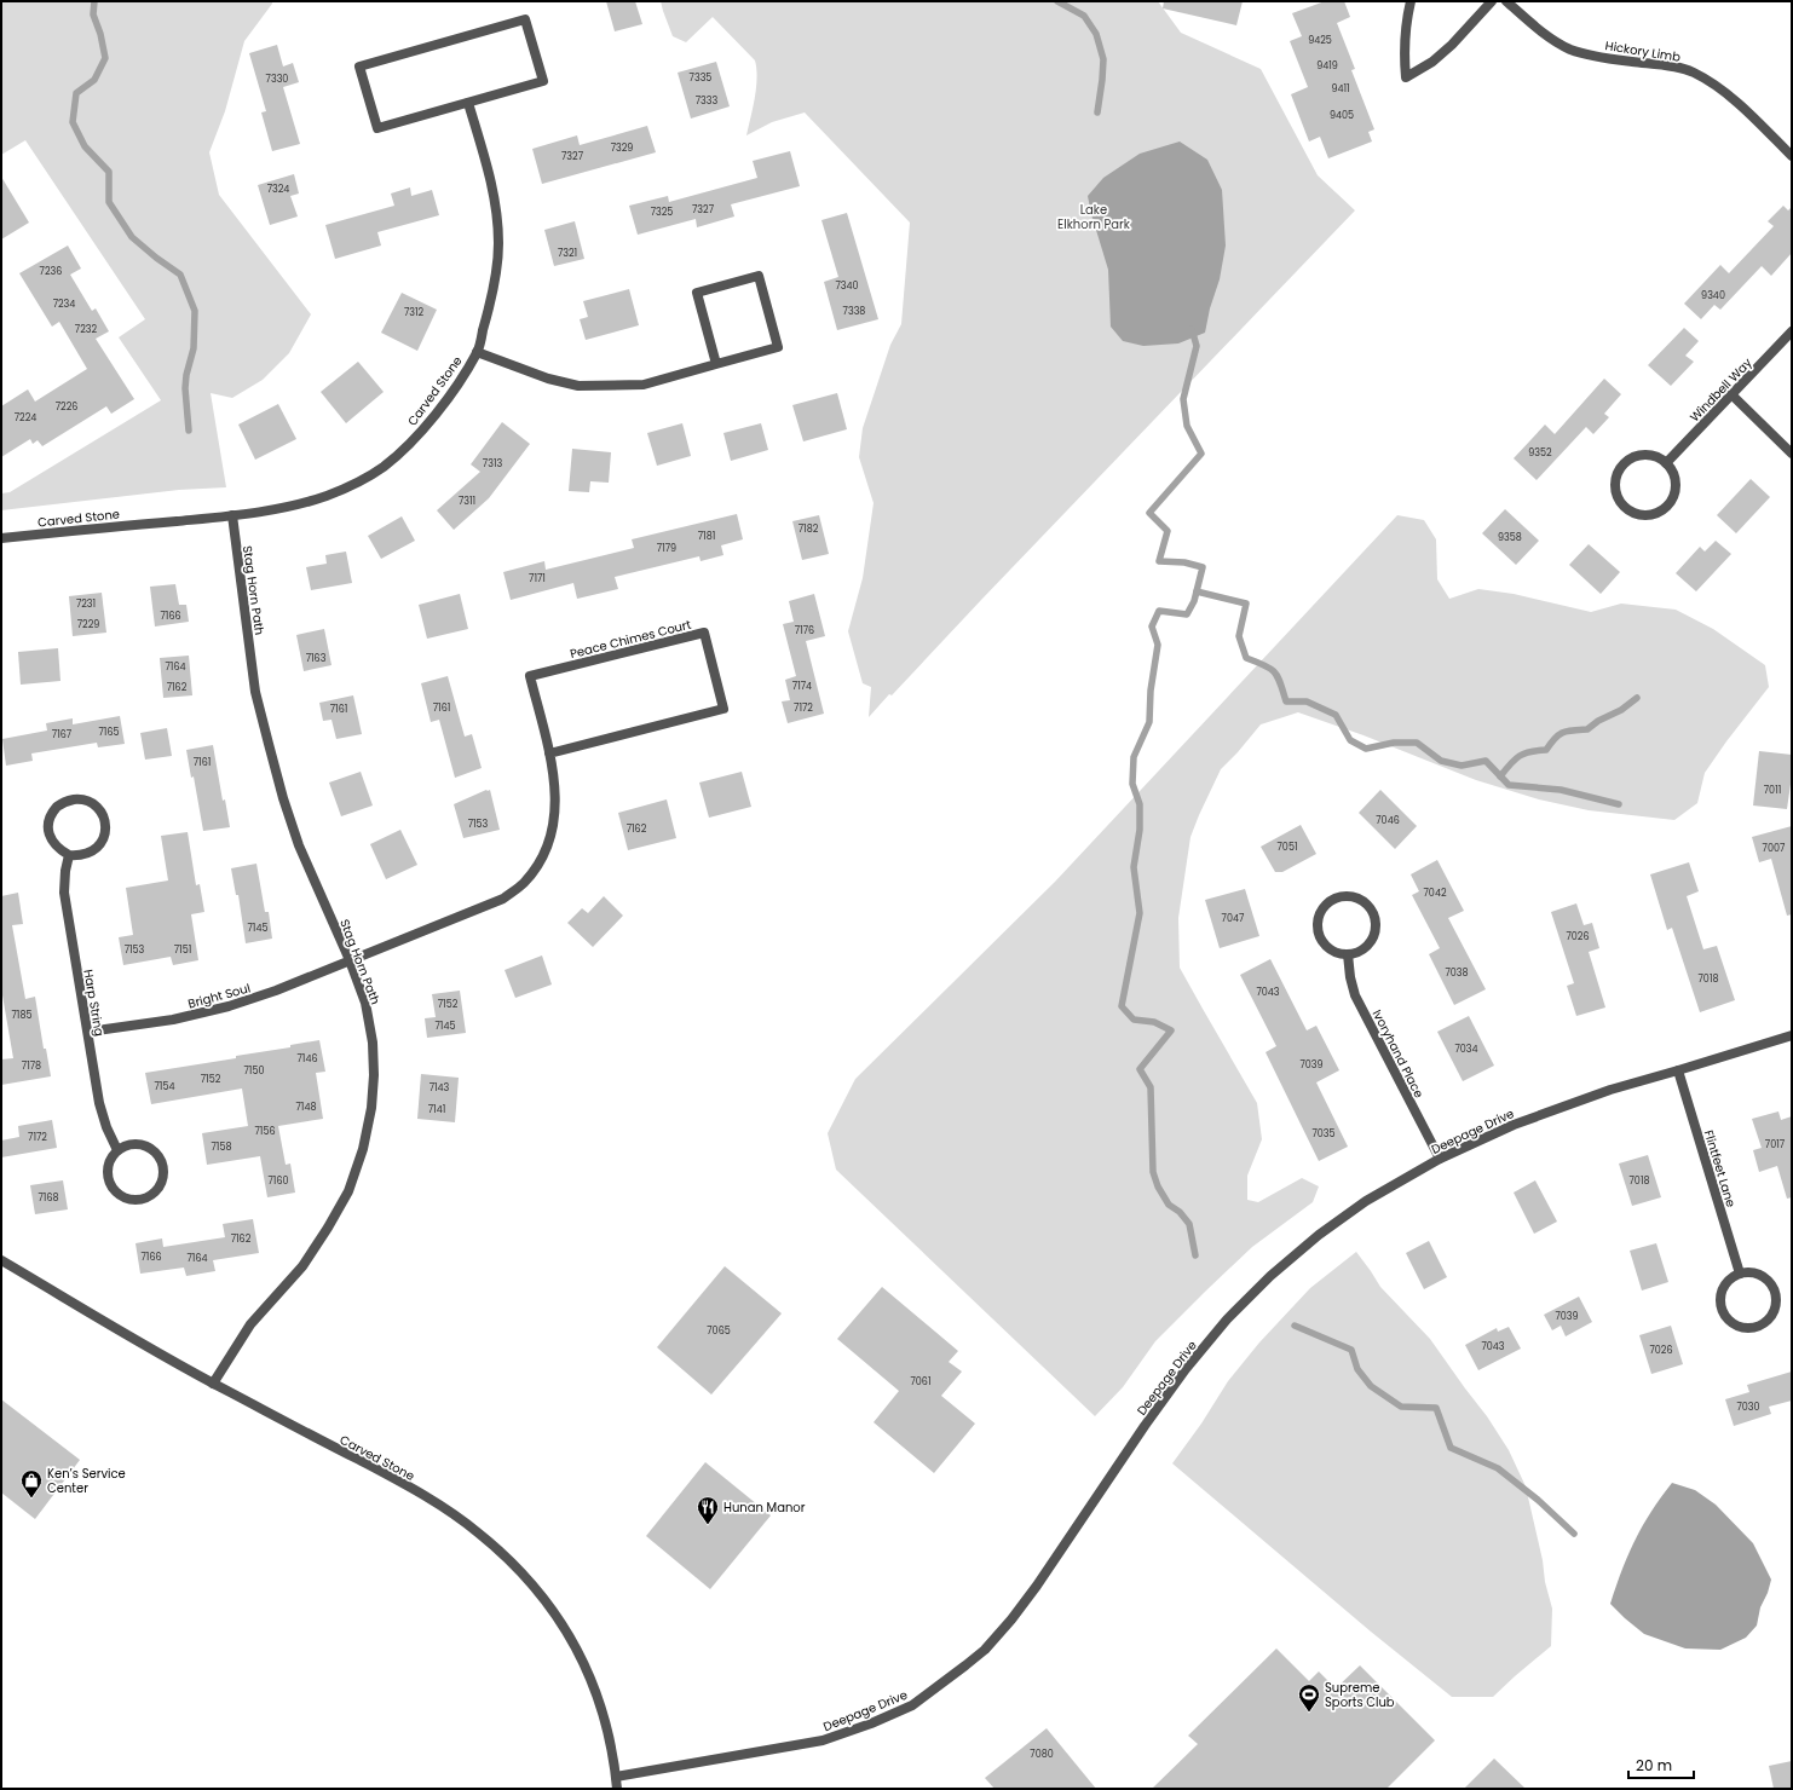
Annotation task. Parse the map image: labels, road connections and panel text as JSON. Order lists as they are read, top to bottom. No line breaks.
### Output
{"streets":{"street":["Hickory Limb","Windbell Way","Carved Stone","Stag Horn Path","Peace Chimes Court","Bright Soul","Harp String","Ivoryhand Place","Deepage Drive","Flintfeet Lane"]},"crossings":[["Carved Stone","Stag Horn Path"],["Carved Stone","Deepage Drive"],["Stag Horn Path","Peace Chimes Court"],["Stag Horn Path","Bright Soul"],["Peace Chimes Court","Bright Soul"],["Bright Soul","Harp String"],["Ivoryhand Place","Deepage Drive"],["Deepage Drive","Flintfeet Lane"]],"parks":["Lake Elkhorn Park"],"places":{"shop":["Ken’s Service Center"],"restaurant":["Hunan Manor"],"sports":["Supreme Sports Club"]},"house_numbers":["9425","9419","7335","7330","9411","7333","9405","7329","7327","7324","7327","7325","7321","7236","7340","9340","7234","7338","7312","7232","7226","7224","9352","7313","7311","7182","7181","9358","7179","7171","7231","7166","7229","7176","7163","7164","7174","7162","7161","7172","7161","7165","7167","7161","7011","7046","7153","7162","7051","7007","7042","7047","7145","7026","7153","7151","7038","7018","7043","7152","7185","7145","7034","7146","7039","7178","7150","7152","7154","7143","7148","7141","7156","7035","7172","7017","7158","7160","7018","7168","7162","7166","7164","7039","7065","7043","7026","7061","7030","7080"],"scale_bar":"20 m"}
